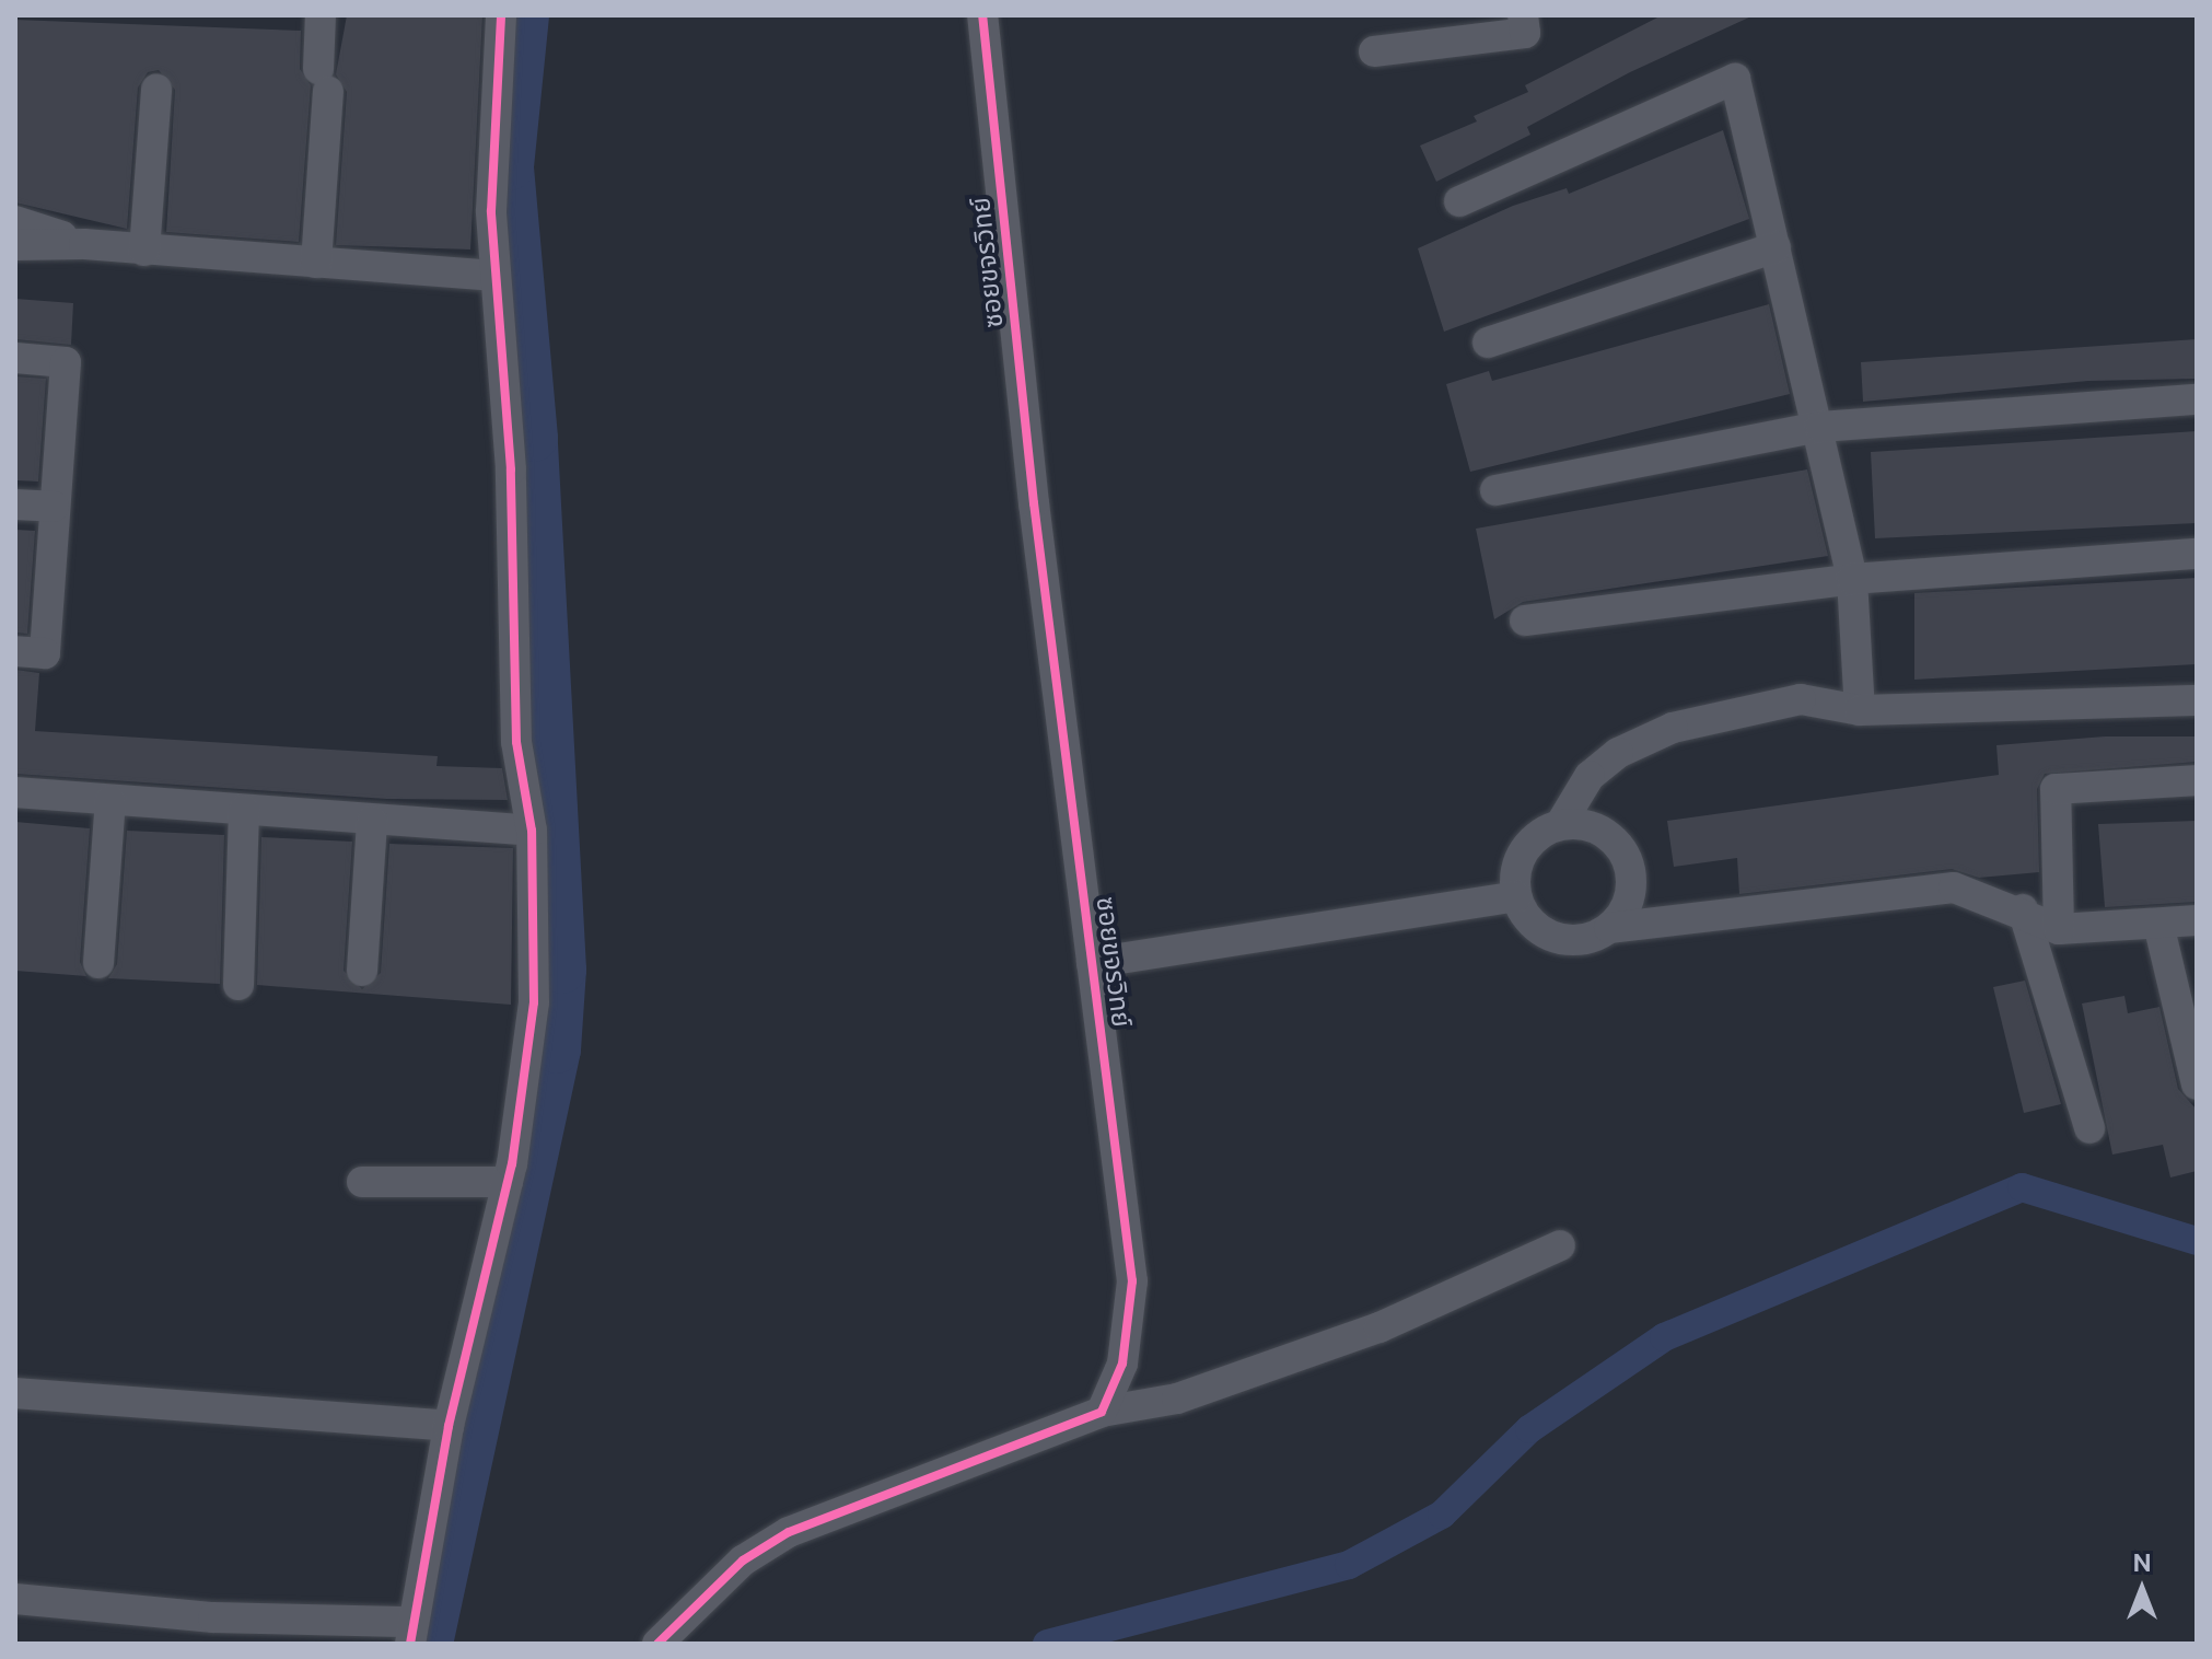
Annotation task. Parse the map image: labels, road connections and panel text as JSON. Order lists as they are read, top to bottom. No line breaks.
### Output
{"streets":{"street":["ซอยขจรวิทย์"]},"north":"top"}
